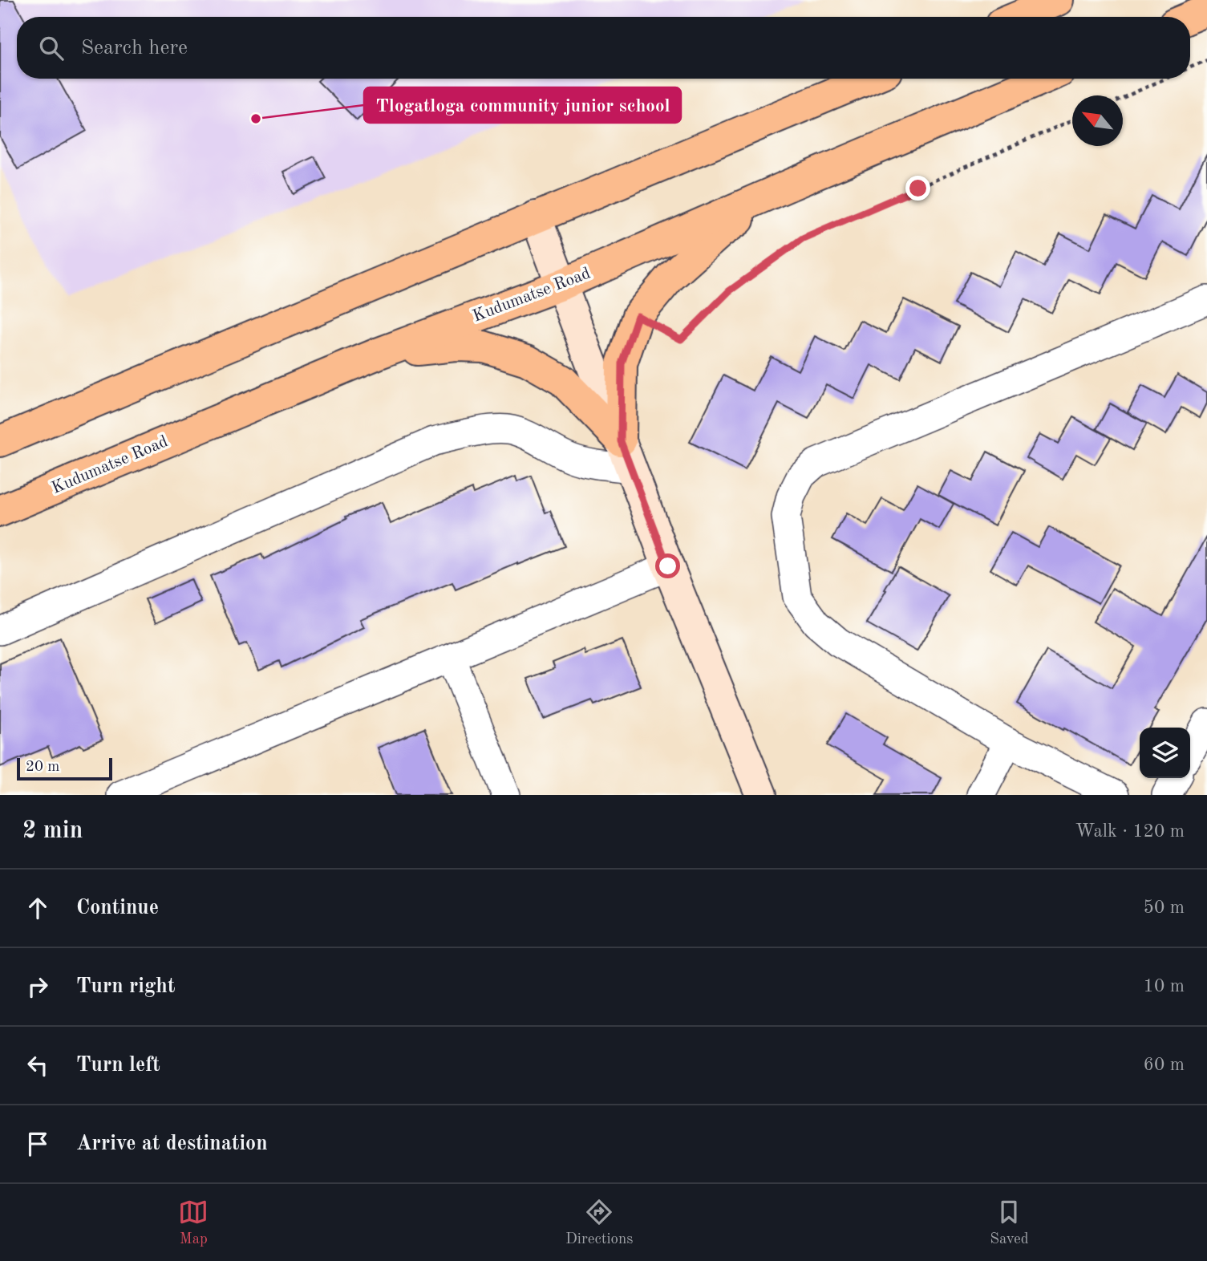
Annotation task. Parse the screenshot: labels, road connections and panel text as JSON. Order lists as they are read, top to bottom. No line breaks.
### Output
{"streets":{"main road":["Kudumatse Road"]},"places":["Tlogatloga community junior school"],"scale_bar":"20 m","north":"top left","page":{"search":"Search here","scale":"20 m","heading":["2 min","Walk · 120 m"],"list":[["Continue","50 m"],["Turn right","10 m"],["Turn left","60 m"],"Arrive at destination"],"nav":["Map","Directions","Saved"]}}
